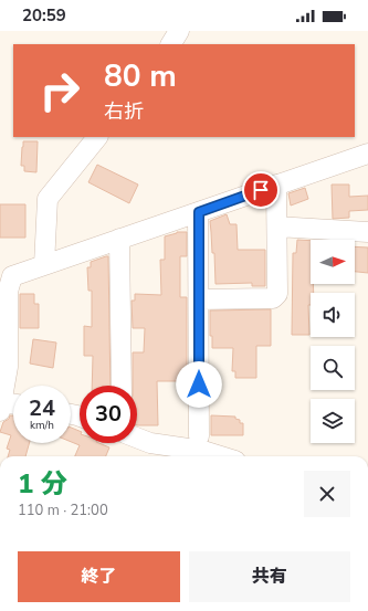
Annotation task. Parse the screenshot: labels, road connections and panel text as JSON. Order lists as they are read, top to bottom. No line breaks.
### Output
{"north":"right","page":{"status":"20:59","turn":["80 m","右折"],"speed":"24 km/h","limit":"30","heading":["1 分","110 m · 21:00"],"buttons":["終了","共有"]}}
